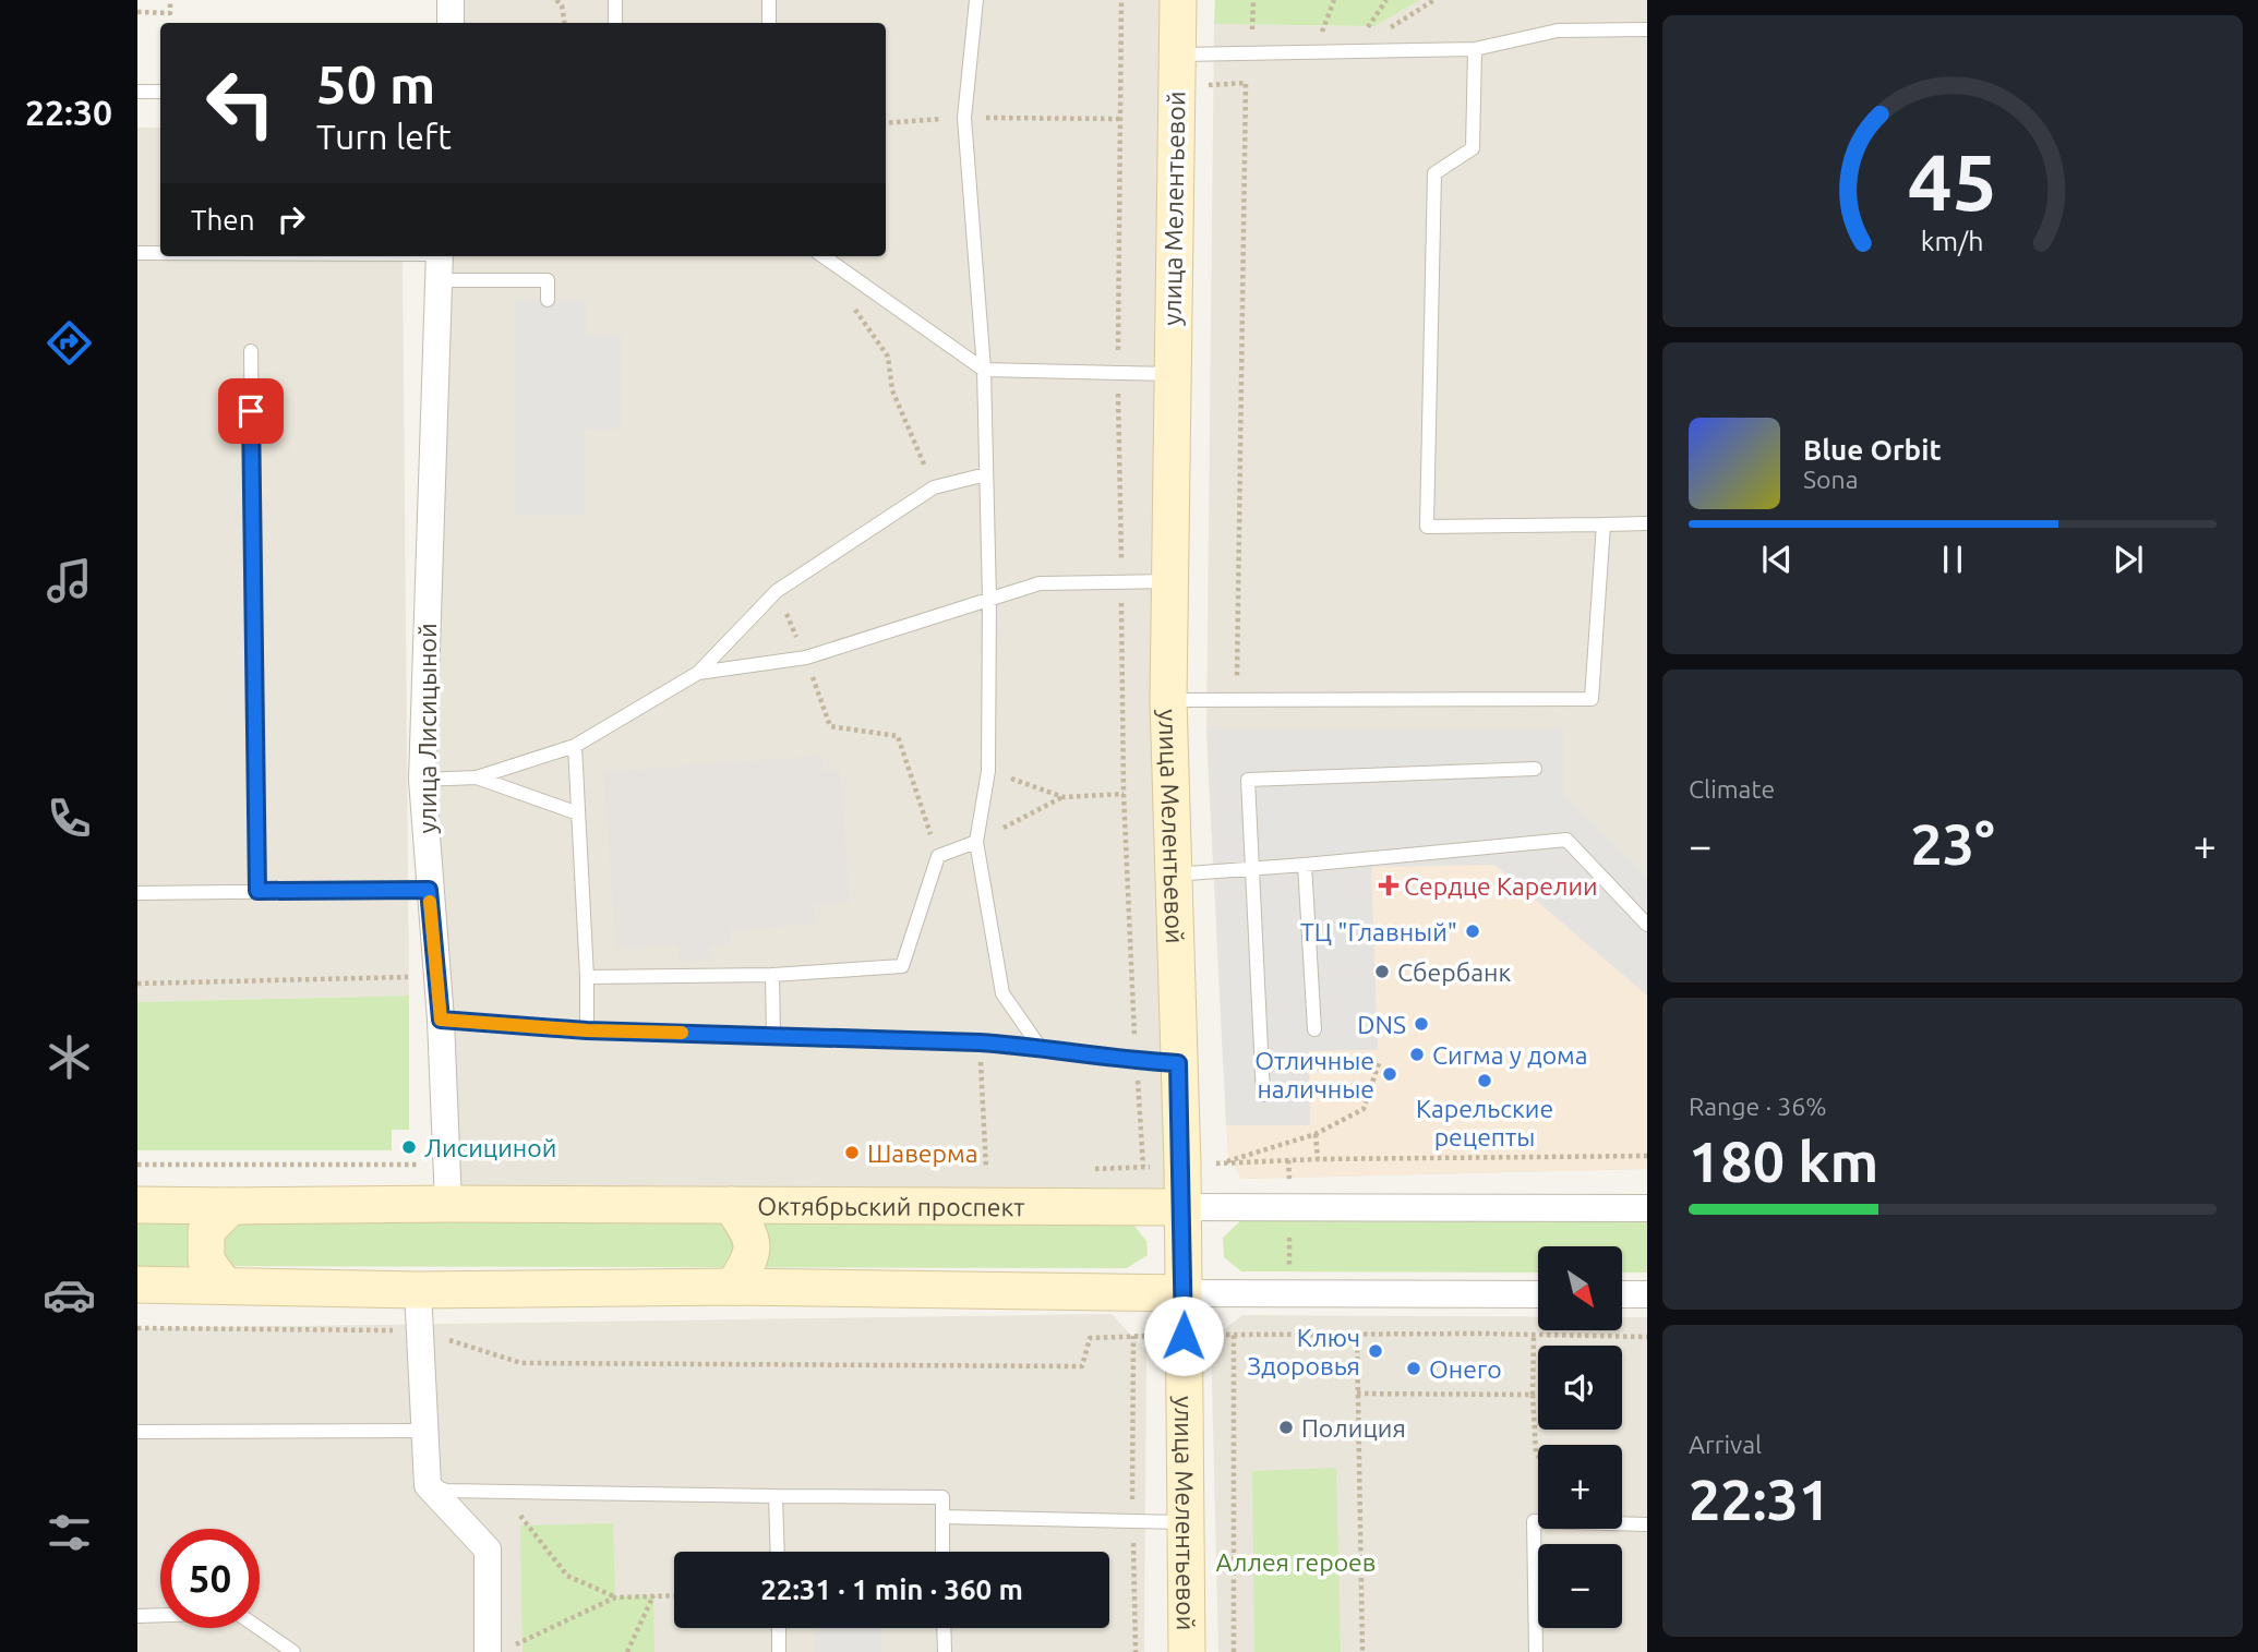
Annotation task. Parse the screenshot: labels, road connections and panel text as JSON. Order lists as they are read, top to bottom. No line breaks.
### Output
{"streets":{"main road":["улица Мелентьевой","Октябрьский проспект"],"street":["улица Лисицыной"]},"crossings":[["улица Мелентьевой","Октябрьский проспект"],["улица Лисицыной","Октябрьский проспект"]],"parks":["Аллея героев"],"places":{"health":["Сердце Карелии"],"other":["ТЦ \"Главный\"","Сбербанк","DNS","Сигма у дома","Отличные наличные","Карельские рецепты","Лисициной","Шаверма","Ключ Здоровья","Онего","Полиция"]},"north":"bottom right","page":{"tabs":"22:30","turn":["50 m","Turn left"],"then":"Then","song":["Blue Orbit","Sona"],"tile":["Climate",["Range · 36%","180 km"],["Arrival","22:31"]],"heat":["−","23°","+"],"map_buttons":["+","−"],"limit":"50","trip":"22:31 · 1 min · 360 m","gauge":["45","km/h"]}}
